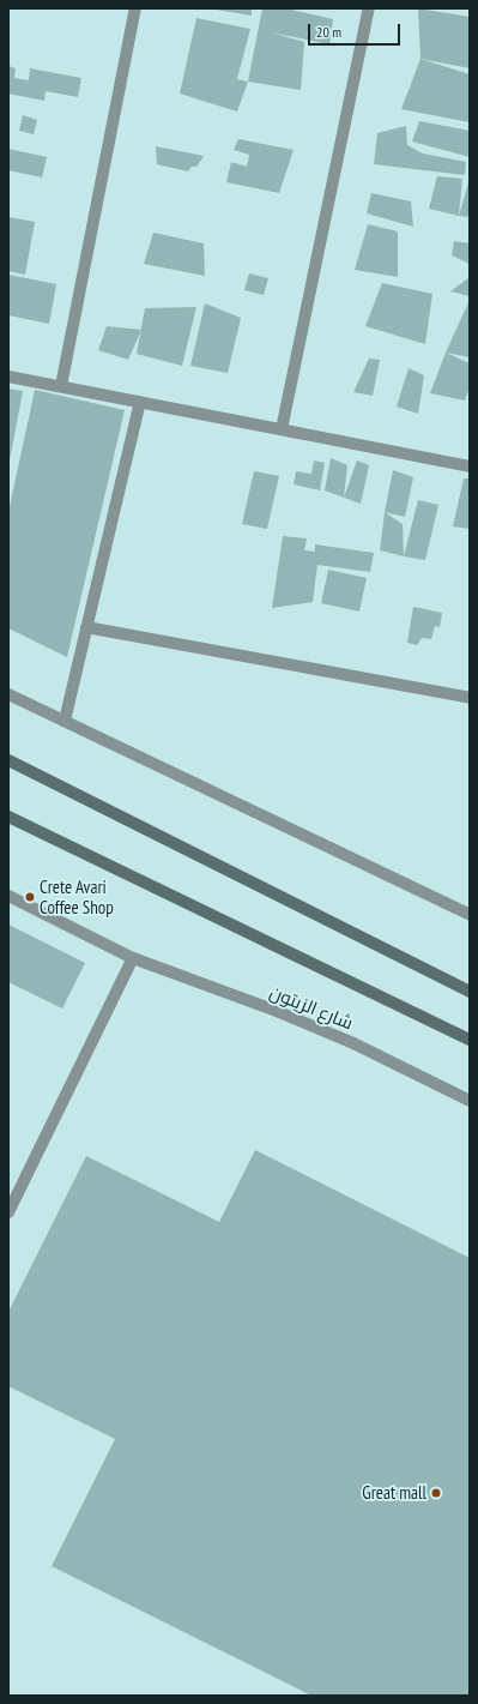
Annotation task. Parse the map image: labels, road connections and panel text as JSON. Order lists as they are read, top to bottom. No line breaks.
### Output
{"streets":{"street":["شارع الزيتون"]},"places":["Crete Avari Coffee Shop","Great mall"],"scale_bar":"20 m"}
